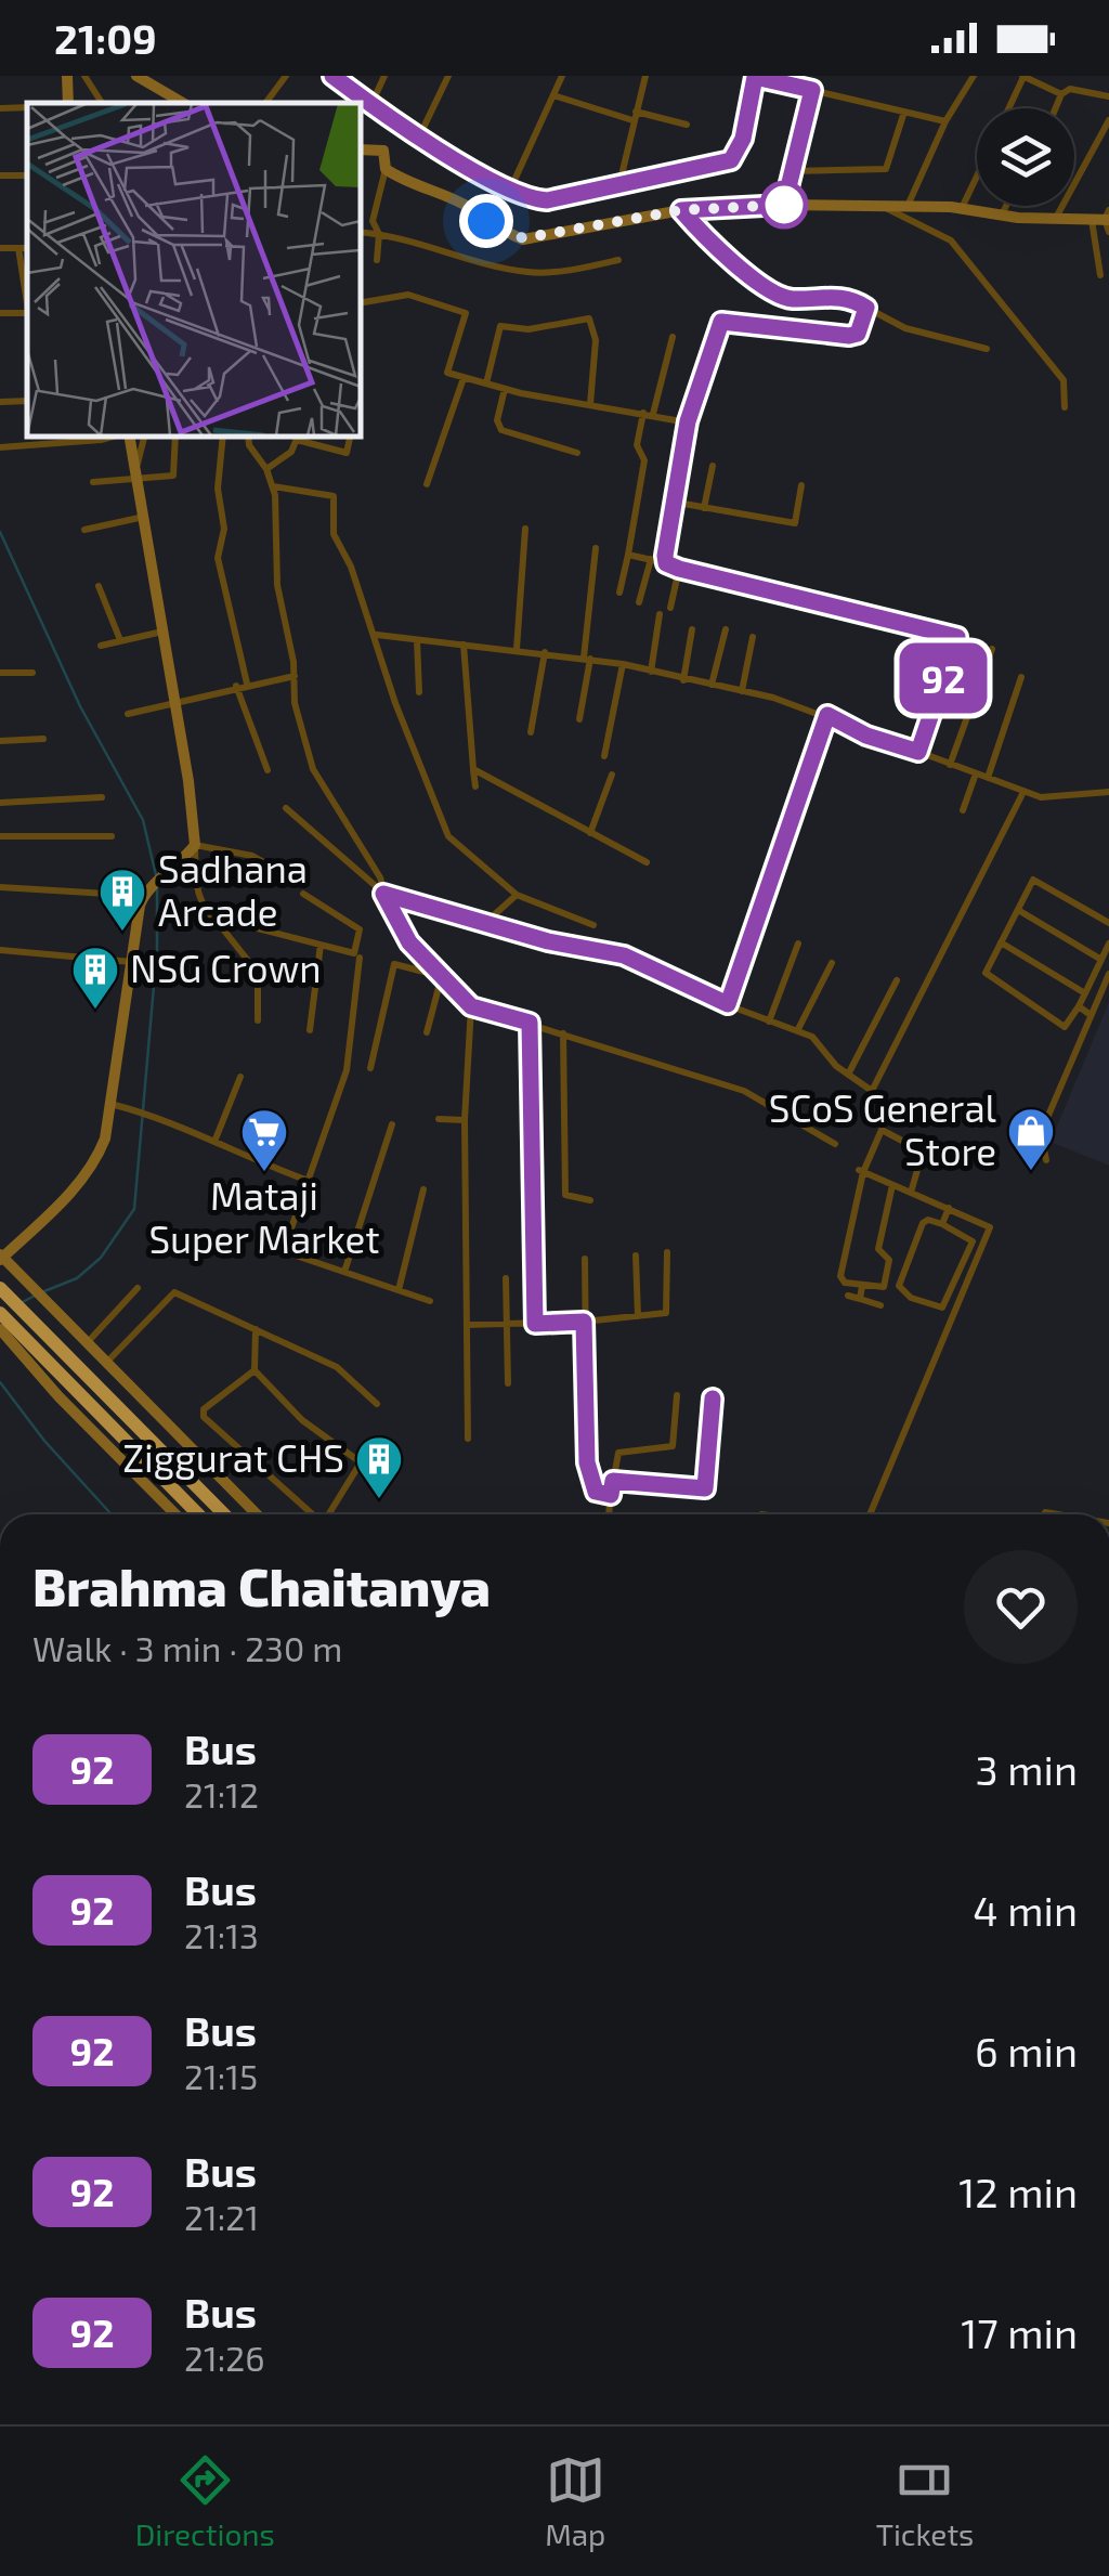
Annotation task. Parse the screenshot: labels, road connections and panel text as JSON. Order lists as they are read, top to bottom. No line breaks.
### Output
{"places":{"building":["Sadhana Arcade","NSG Crown","Ziggurat CHS"],"shop":["SCoS General Store"],"supermarket":["Mataji Super Market"]},"lines":["bus line 92"],"page":{"status":"21:09","on_map":"92","heading":["Brahma Chaitanya","Walk · 3 min · 230 m"],"list":[{"mark":"92","name":"Bus","note":"21:12","value":"3 min"},{"mark":"92","name":"Bus","note":"21:13","value":"4 min"},{"mark":"92","name":"Bus","note":"21:15","value":"6 min"},{"mark":"92","name":"Bus","note":"21:21","value":"12 min"},{"mark":"92","name":"Bus","note":"21:26","value":"17 min"}],"tabs":["Directions","Map","Tickets"]}}
